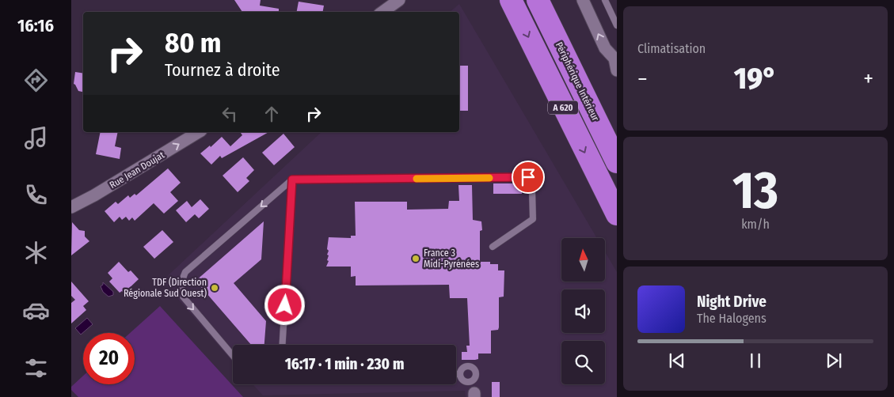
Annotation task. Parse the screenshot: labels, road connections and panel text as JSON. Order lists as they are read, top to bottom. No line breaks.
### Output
{"streets":{"highway":["Périphérique Intérieur","A 620"],"street":["Rue Jean Doujat"]},"one_way":["Rue Jean Doujat"],"places":["France 3 Midi-Pyrénées","TDF (Direction Régionale Sud Ouest)"],"north":"top","page":{"tabs":"16:16","tile":["Climatisation",["13","km/h"]],"turn":["80 m","Tournez à droite"],"heat":["−","19°","+"],"song":["Night Drive","The Halogens"],"limit":"20","trip":"16:17 · 1 min · 230 m"}}
